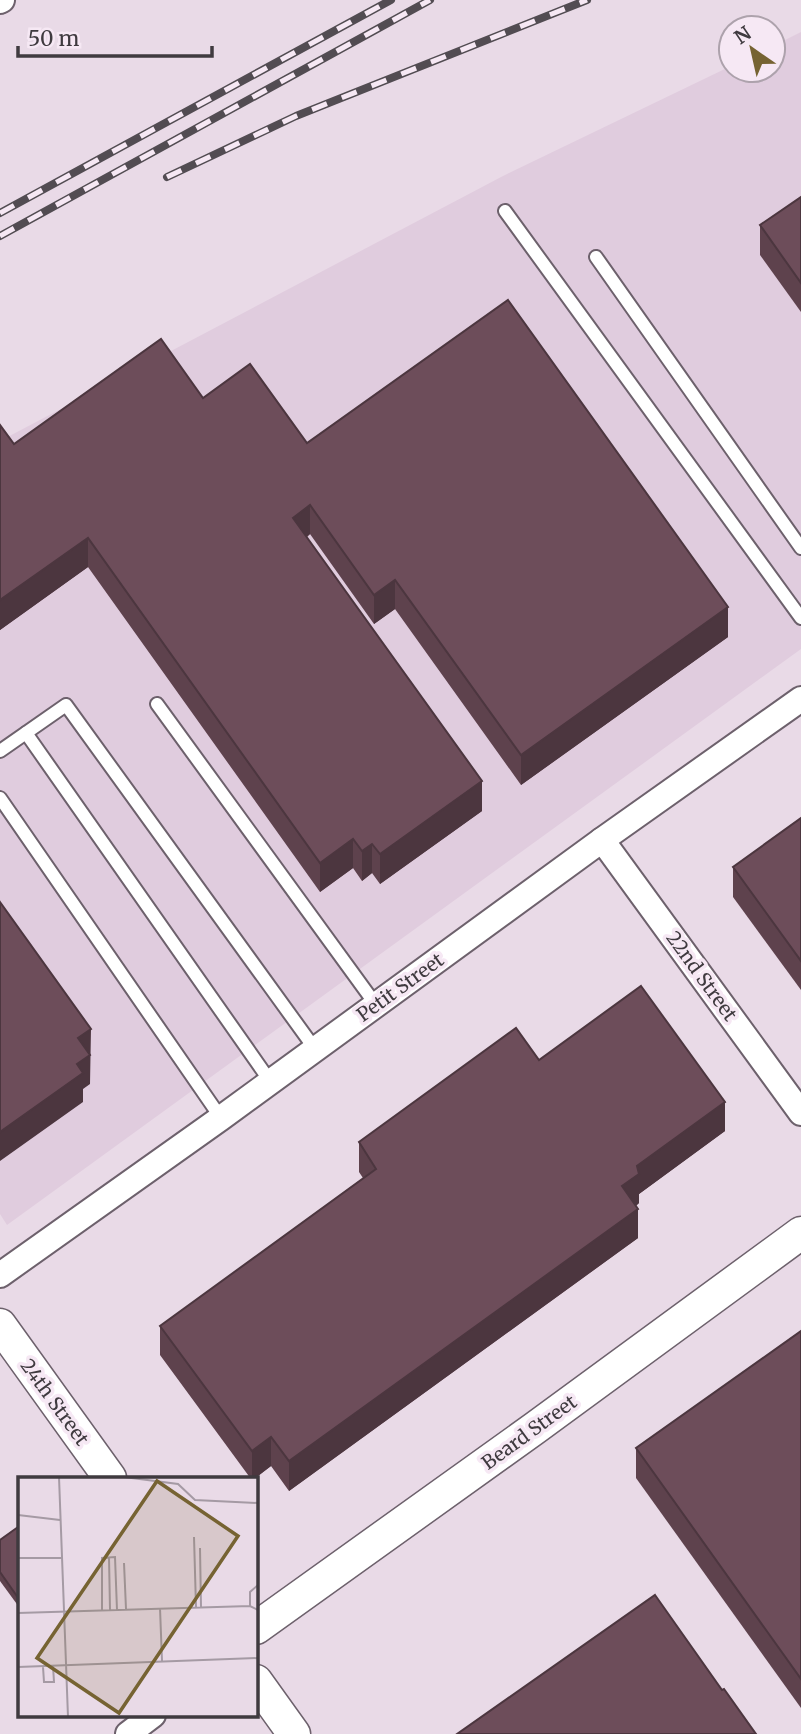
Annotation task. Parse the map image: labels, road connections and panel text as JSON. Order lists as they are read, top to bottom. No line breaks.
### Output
{"streets":{"street":["22nd Street","Petit Street","24th Street","Beard Street"]},"crossings":[["22nd Street","Petit Street"]],"scale_bar":"50 m","north":"top left"}
